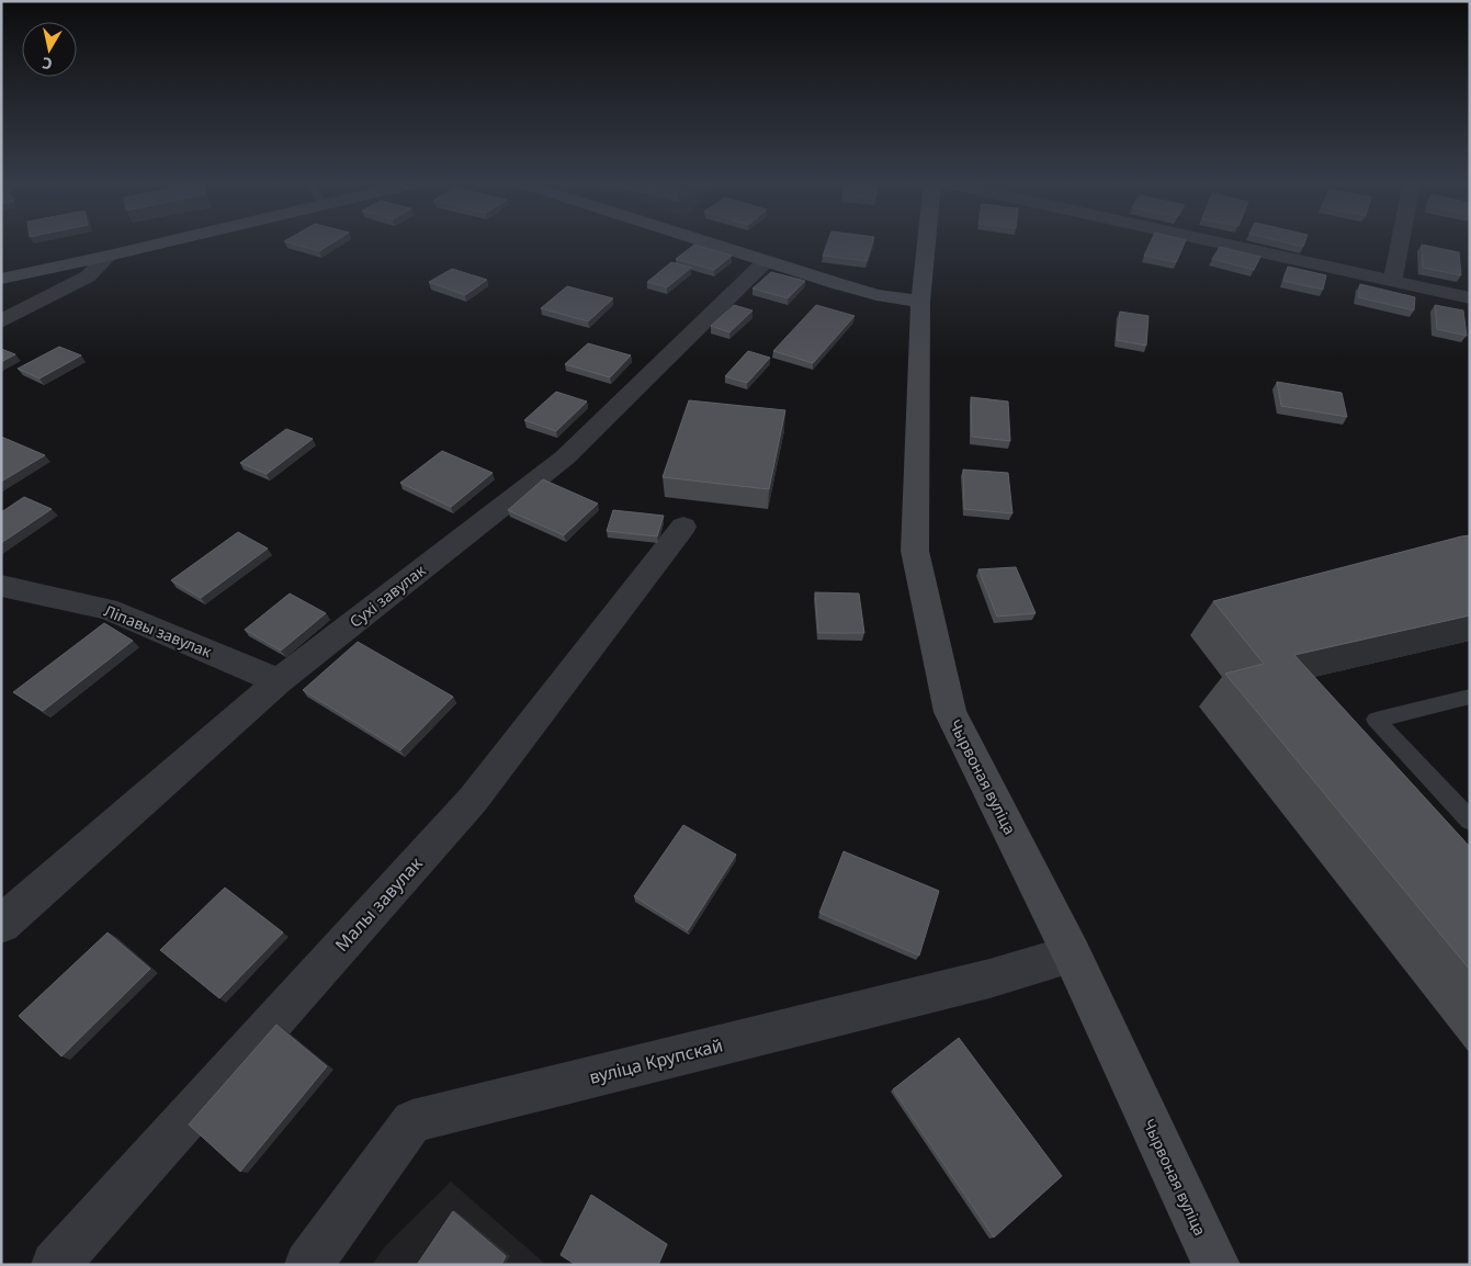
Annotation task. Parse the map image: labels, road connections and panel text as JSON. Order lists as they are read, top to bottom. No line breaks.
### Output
{"streets":{"main road":["Чырвоная вуліца"],"street":["Сухі завулак","Ліпавы завулак","Малы завулак","вуліца Крупскай"]},"crossings":[["Сухі завулак","Ліпавы завулак"],["Чырвоная вуліца","вуліца Крупскай"]],"north":"bottom"}
